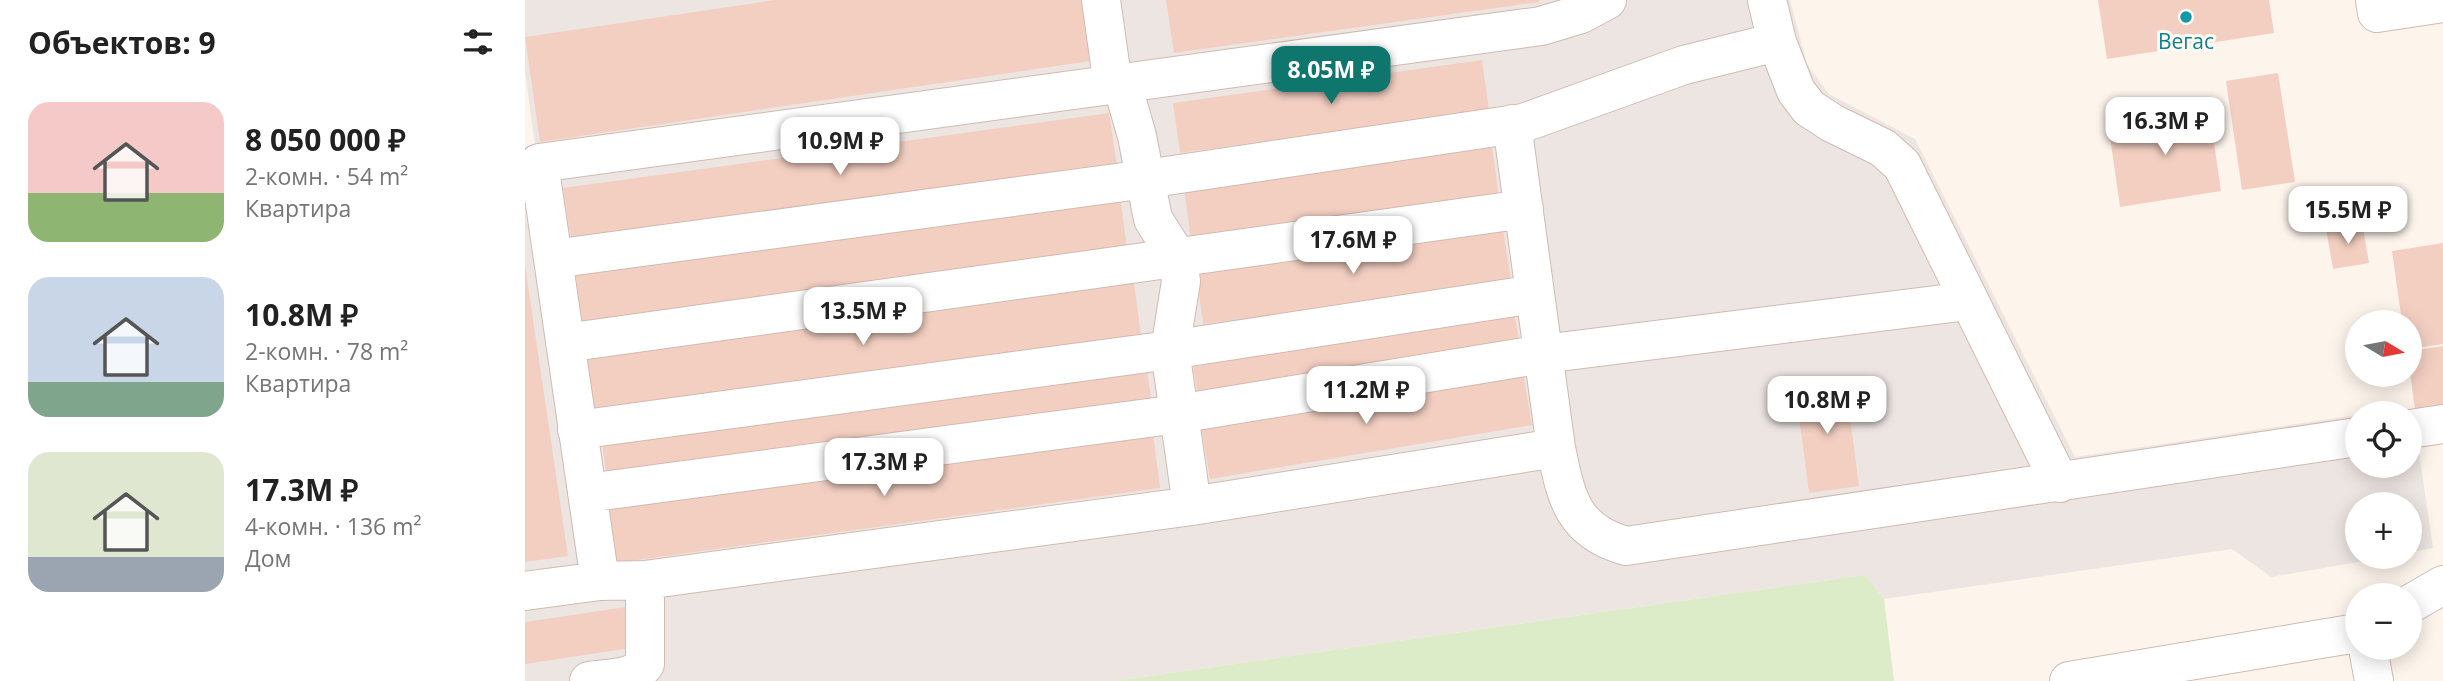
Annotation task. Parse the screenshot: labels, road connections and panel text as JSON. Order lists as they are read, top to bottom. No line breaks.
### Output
{"places":["Вегас"],"north":"right","page":{"heading":"Объектов: 9","price":["8.05M ₽","16.3M ₽","10.9M ₽","15.5M ₽","17.6M ₽","13.5M ₽","11.2M ₽","10.8M ₽","17.3M ₽"],"list":[{"name":"8 050 000 ₽","note":"2-комн. · 54 m² · Квартира"},{"name":"10.8M ₽","note":"2-комн. · 78 m² · Квартира"},{"name":"17.3M ₽","note":"4-комн. · 136 m² · Дом"}],"map_buttons":["+","−"]}}
